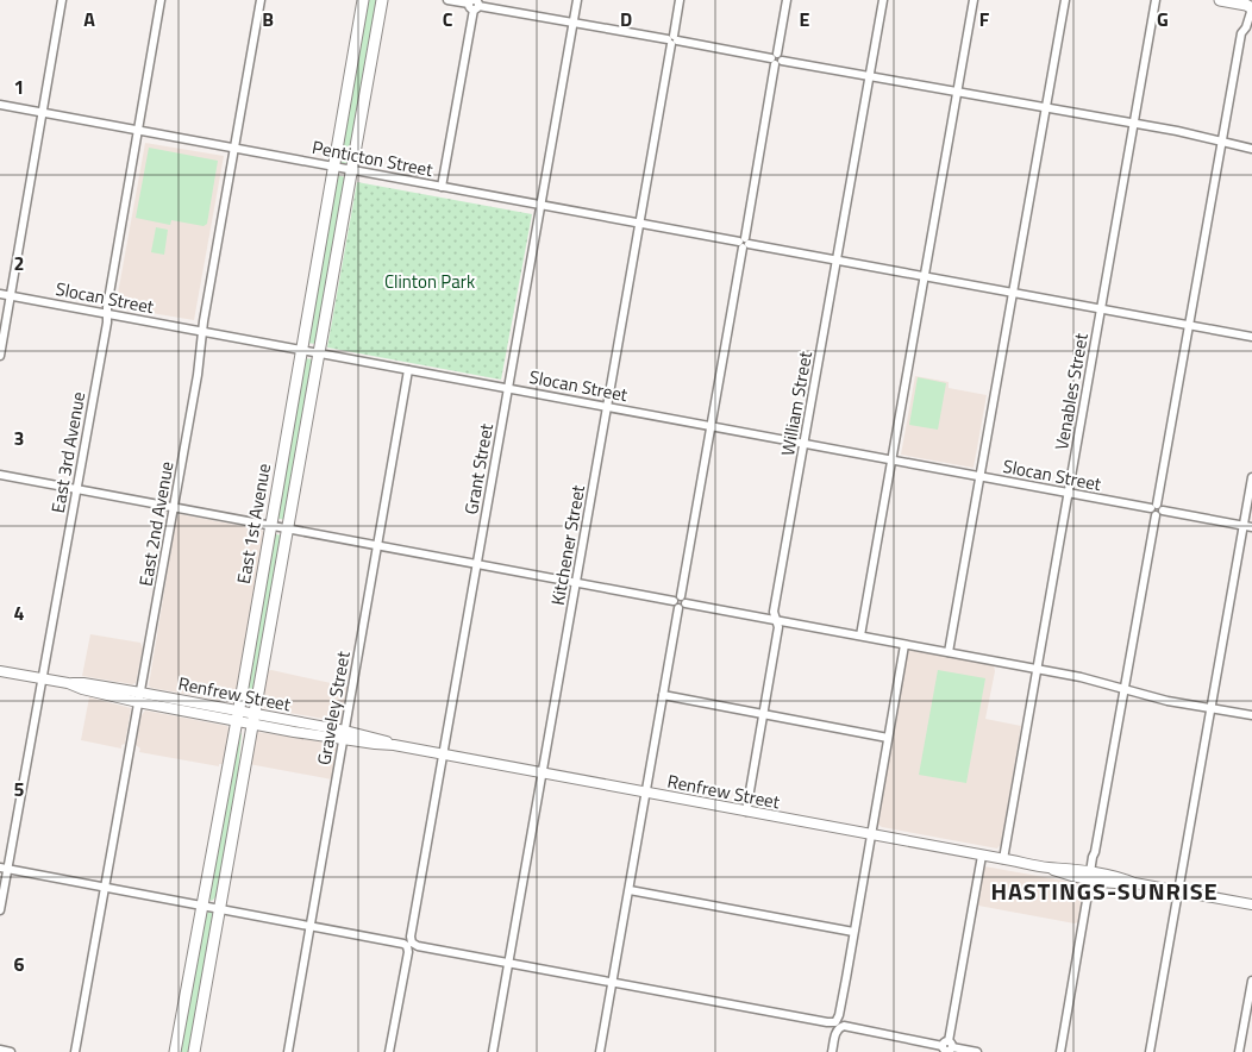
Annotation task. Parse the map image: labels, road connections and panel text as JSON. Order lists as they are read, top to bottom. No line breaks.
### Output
{"streets":{"main road":["East 1st Avenue"],"street":["Penticton Street","Slocan Street","Venables Street","William Street","East 3rd Avenue","Grant Street","East 2nd Avenue","Kitchener Street","Renfrew Street","Graveley Street"]},"crossings":[["Penticton Street","Venables Street"],["Penticton Street","William Street"],["Penticton Street","East 3rd Avenue"],["Penticton Street","Grant Street"],["Penticton Street","East 2nd Avenue"],["Penticton Street","East 1st Avenue"],["Penticton Street","Kitchener Street"],["Slocan Street","Venables Street"],["Slocan Street","William Street"],["Slocan Street","East 3rd Avenue"],["Slocan Street","Grant Street"],["Slocan Street","East 2nd Avenue"],["Slocan Street","East 1st Avenue"],["Slocan Street","Kitchener Street"],["Slocan Street","Graveley Street"],["Venables Street","Renfrew Street"],["William Street","Renfrew Street"],["East 3rd Avenue","Renfrew Street"],["Grant Street","Renfrew Street"],["East 2nd Avenue","Renfrew Street"],["East 1st Avenue","Renfrew Street"],["Kitchener Street","Renfrew Street"],["Renfrew Street","Graveley Street"]],"districts":["HASTINGS-SUNRISE"],"parks":["Clinton Park"],"grid":{"columns":["A","B","C","D","E","F","G"],"rows":["1","2","3","4","5","6"]}}
